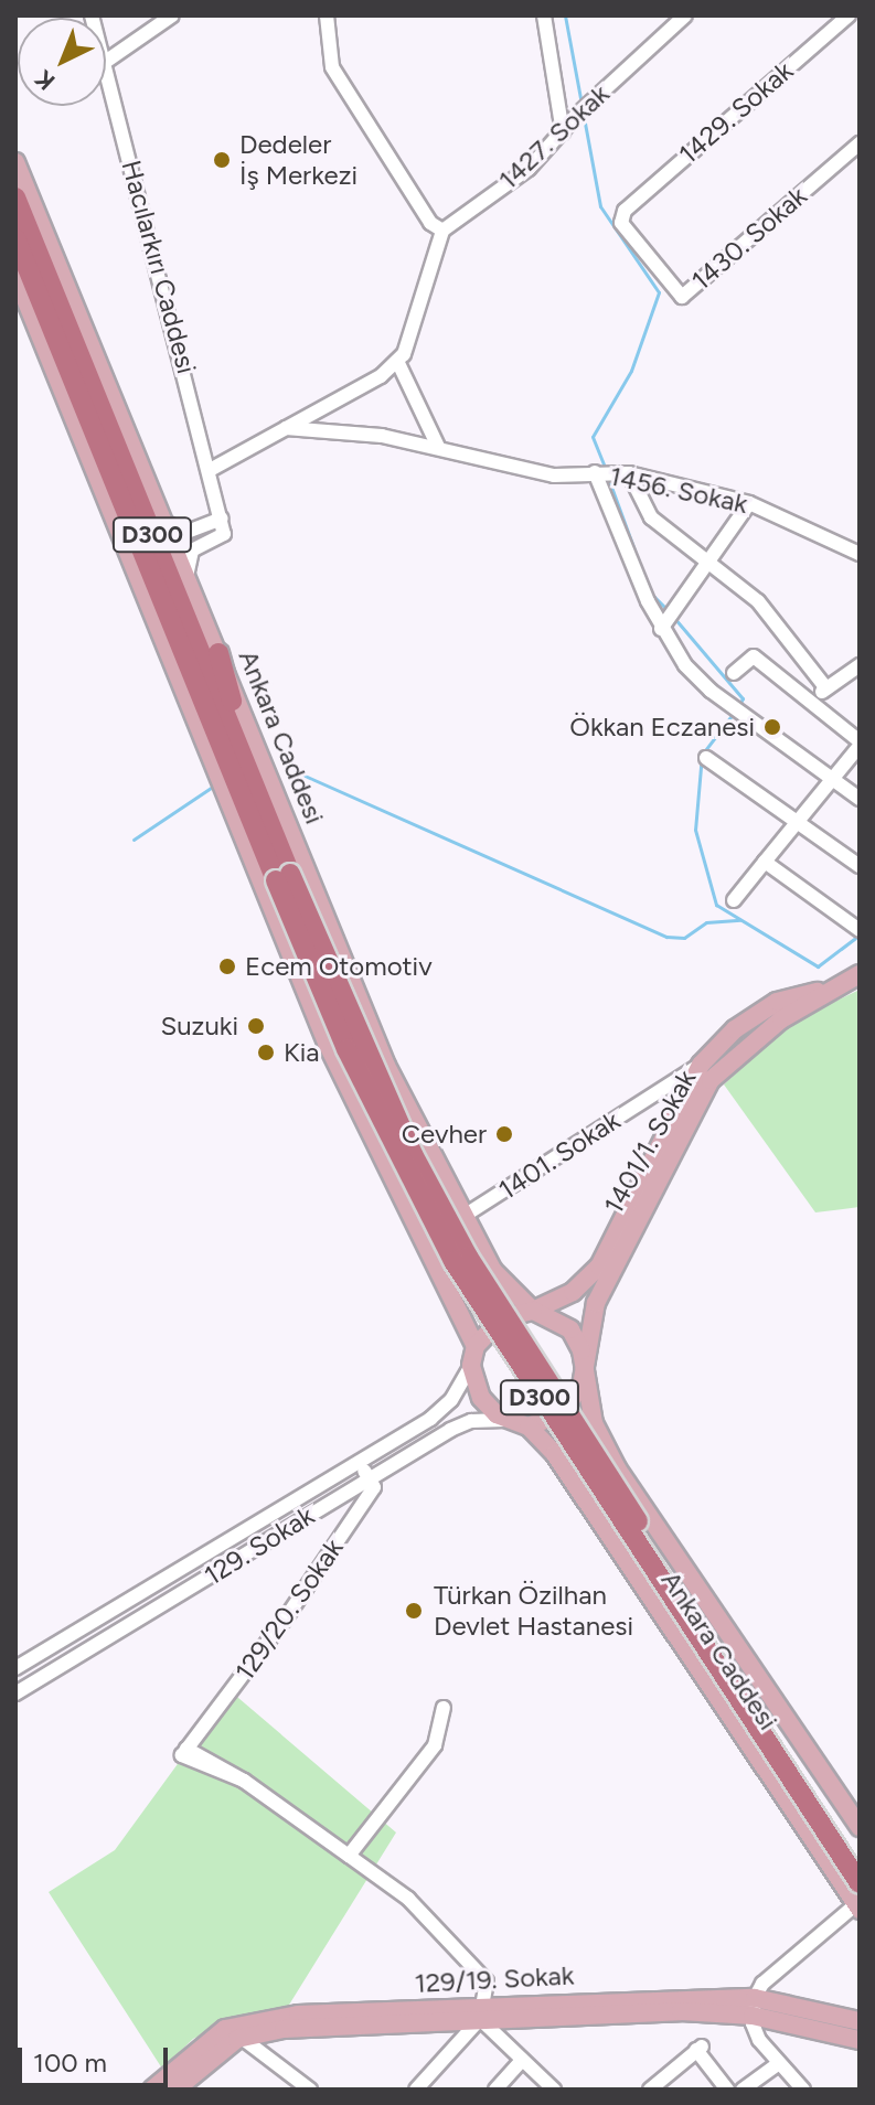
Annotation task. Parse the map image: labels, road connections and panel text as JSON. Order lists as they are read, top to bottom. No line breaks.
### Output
{"streets":{"highway":["D300","Ankara Caddesi"],"main road":["1401/1. Sokak","129/19. Sokak"],"street":["1429. Sokak","1427. Sokak","1430. Sokak","Hacılarkırı Caddesi","1456. Sokak","1401. Sokak","129. Sokak","129/20. Sokak"]},"crossings":[["1429. Sokak","1430. Sokak"],["Hacılarkırı Caddesi","Ankara Caddesi"],["Ankara Caddesi","1401/1. Sokak"],["Ankara Caddesi","1401. Sokak"],["Ankara Caddesi","129. Sokak"],["1401/1. Sokak","1401. Sokak"],["1401/1. Sokak","129. Sokak"],["129. Sokak","129/20. Sokak"]],"places":["Dedeler İş Merkezi","Ökkan Eczanesi","Ecem Otomotiv","Suzuki","Kia","Cevher","Türkan Özilhan Devlet Hastanesi"],"scale_bar":"100 m","north":"bottom left"}
